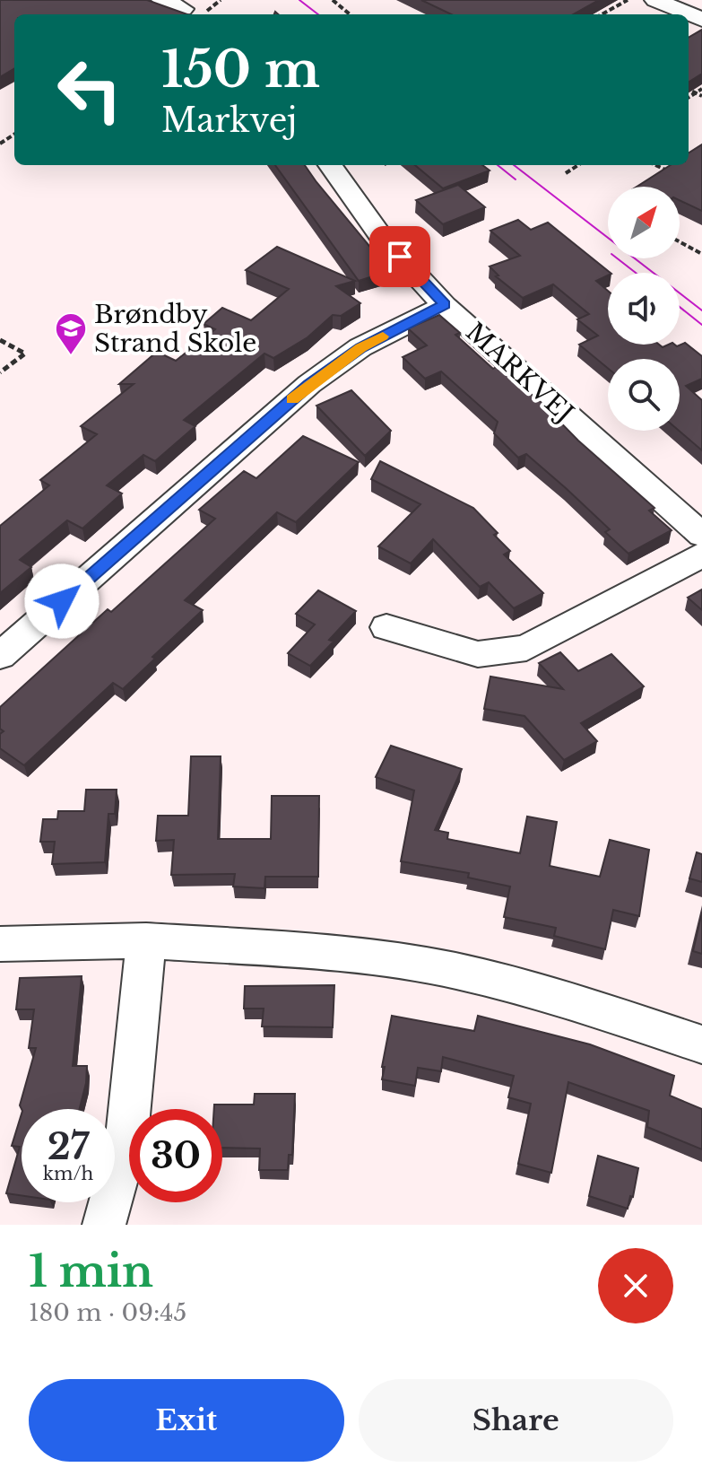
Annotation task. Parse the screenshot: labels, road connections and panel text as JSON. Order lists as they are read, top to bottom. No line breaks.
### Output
{"streets":{"street":["MARKVEJ"]},"places":{"school or university":["Brøndby Strand Skole"]},"north":"top right","page":{"turn":["150 m","Markvej"],"speed":"27 km/h","limit":"30","heading":["1 min","180 m · 09:45"],"buttons":["Exit","Share"]}}
